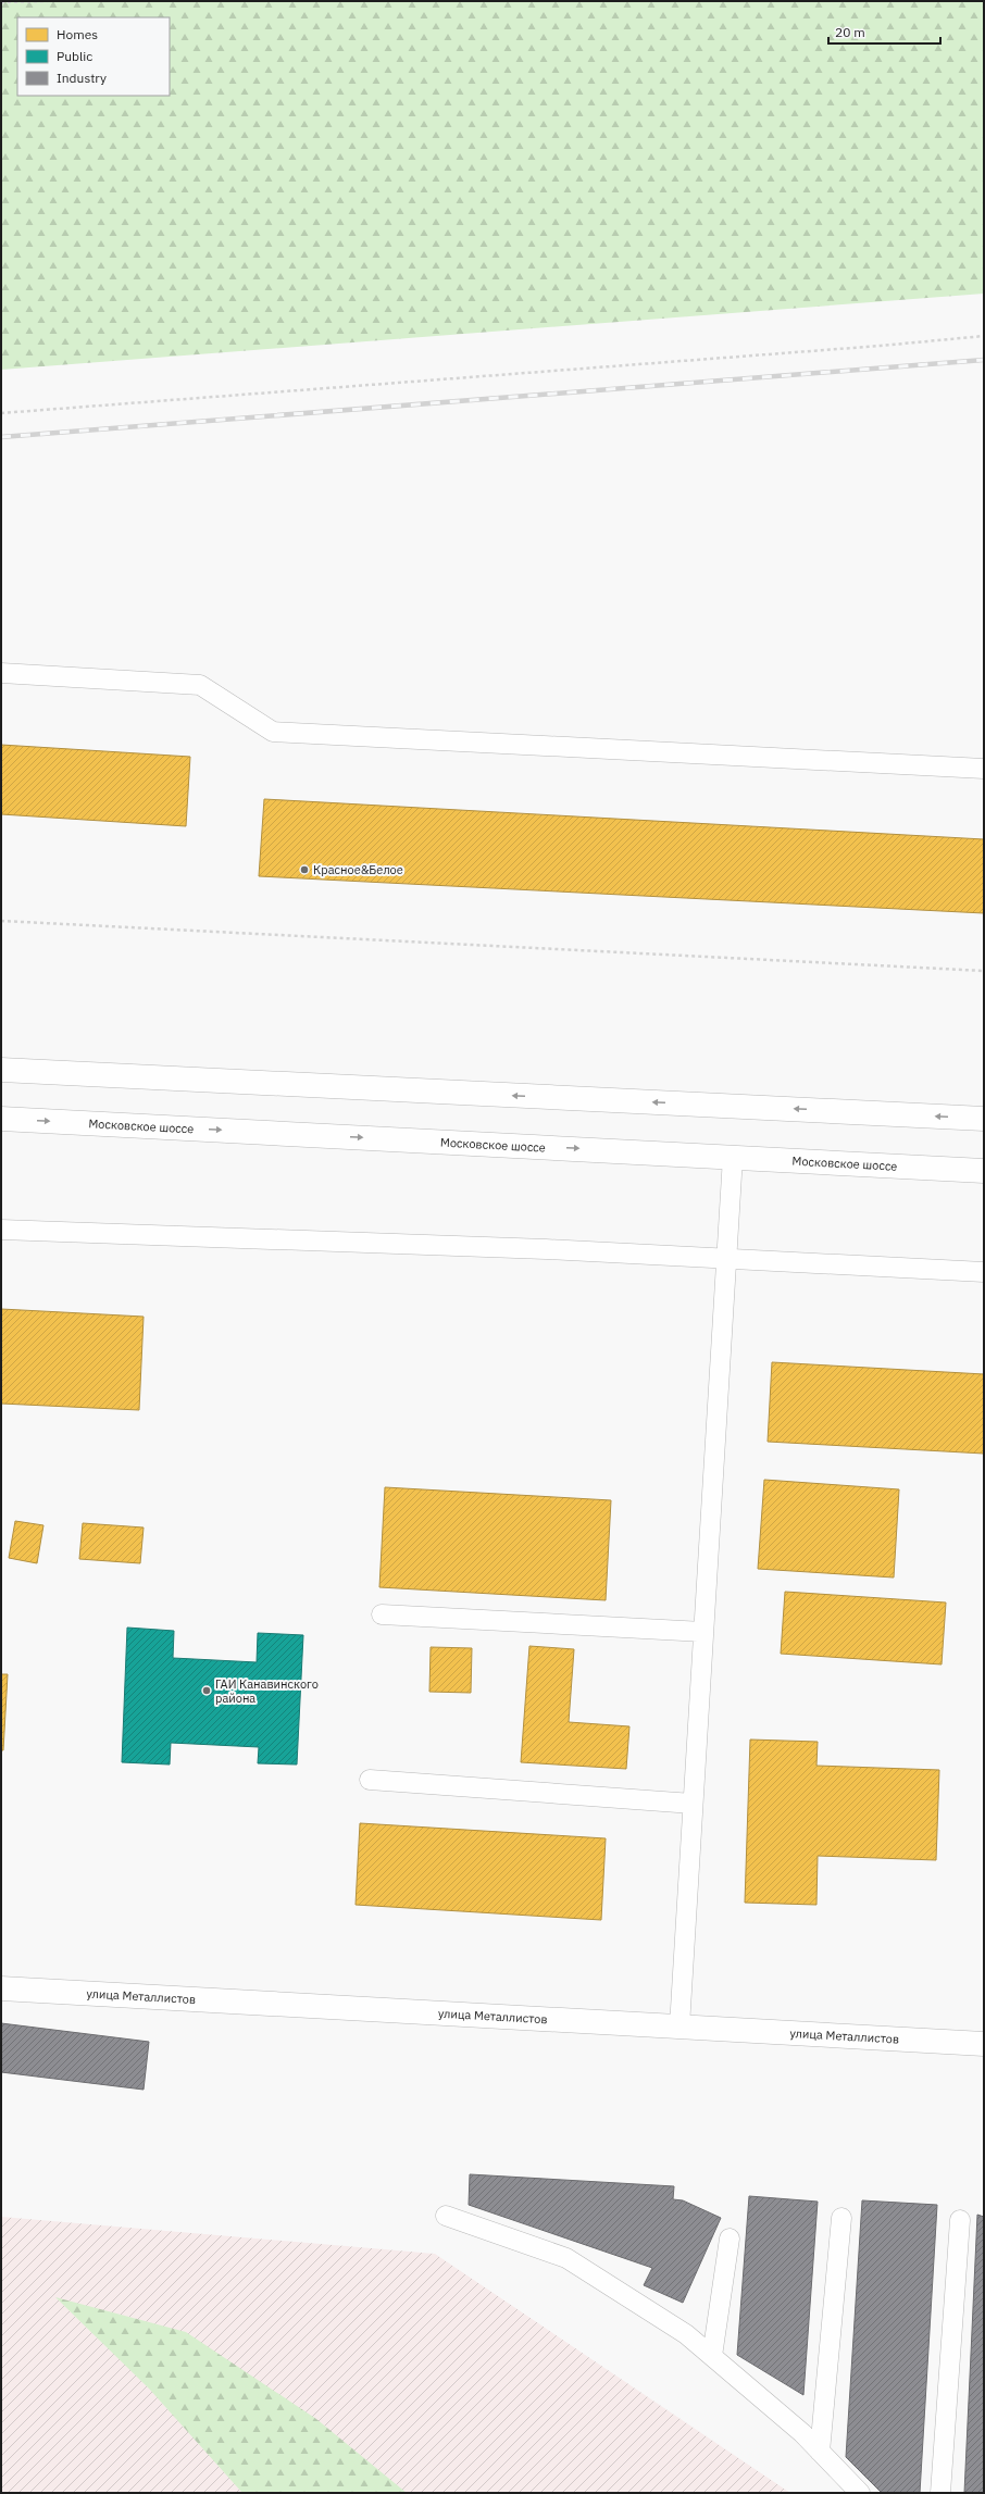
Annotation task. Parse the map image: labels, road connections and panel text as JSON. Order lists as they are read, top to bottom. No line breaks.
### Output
{"streets":{"main road":["Московское шоссе","улица Металлистов"]},"places":["Красное&Белое","ГАИ Канавинского района"],"legend":["Homes","Public","Industry"],"scale_bar":"20 m"}
